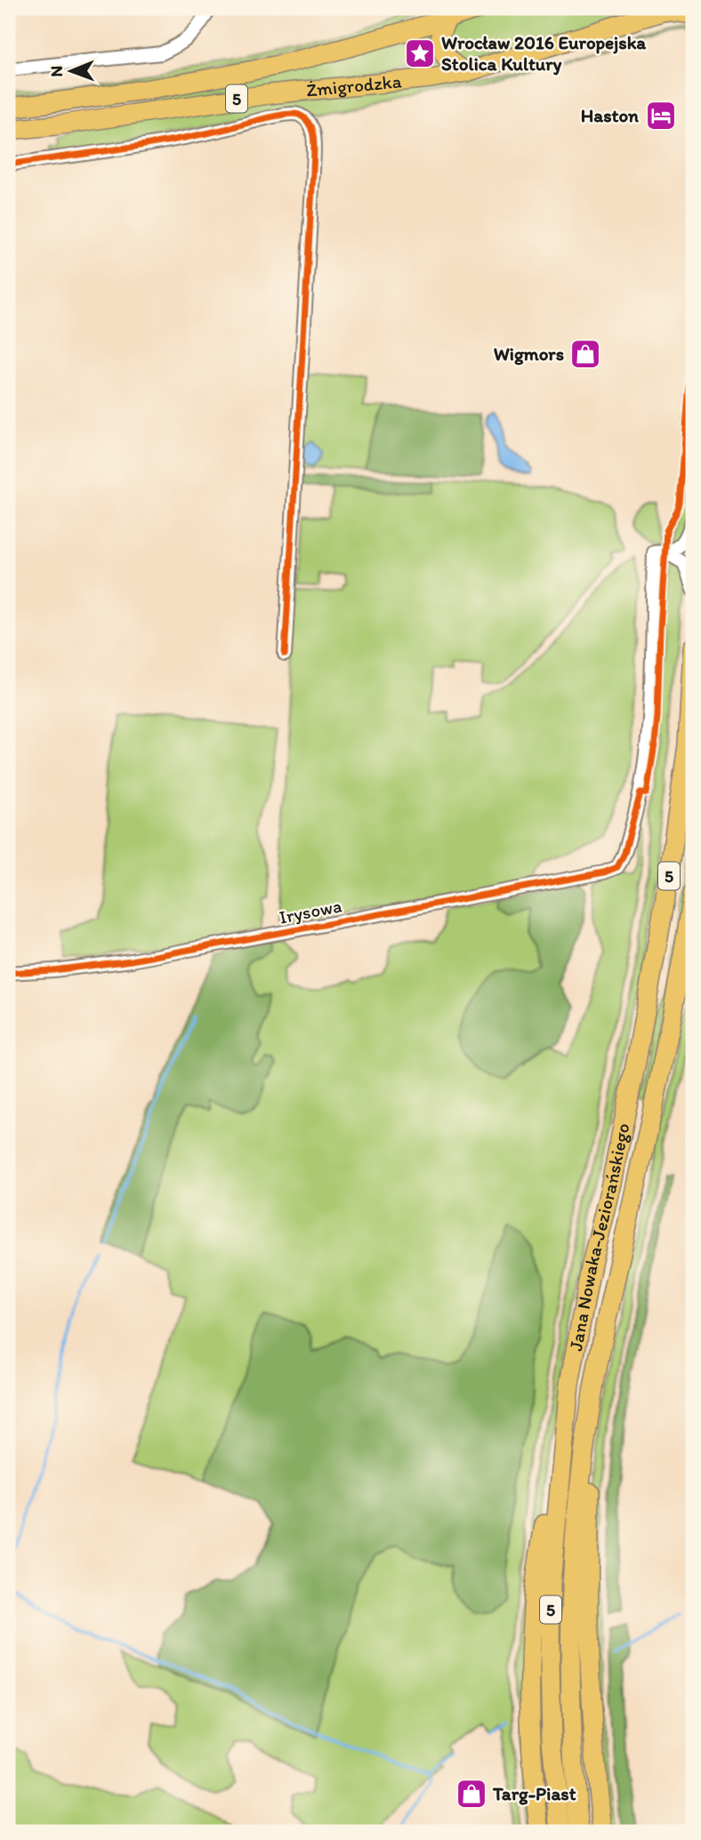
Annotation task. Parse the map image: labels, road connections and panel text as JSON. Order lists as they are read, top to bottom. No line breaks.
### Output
{"streets":{"main road":["Żmigrodzka","5","Jana Nowaka-Jeziorańskiego"],"street":["Irysowa"]},"places":{"place":["Wrocław 2016 Europejska Stolica Kultury"],"hotel":["Haston"],"shop":["Wigmors","Targ-Piast"]},"north":"left"}
